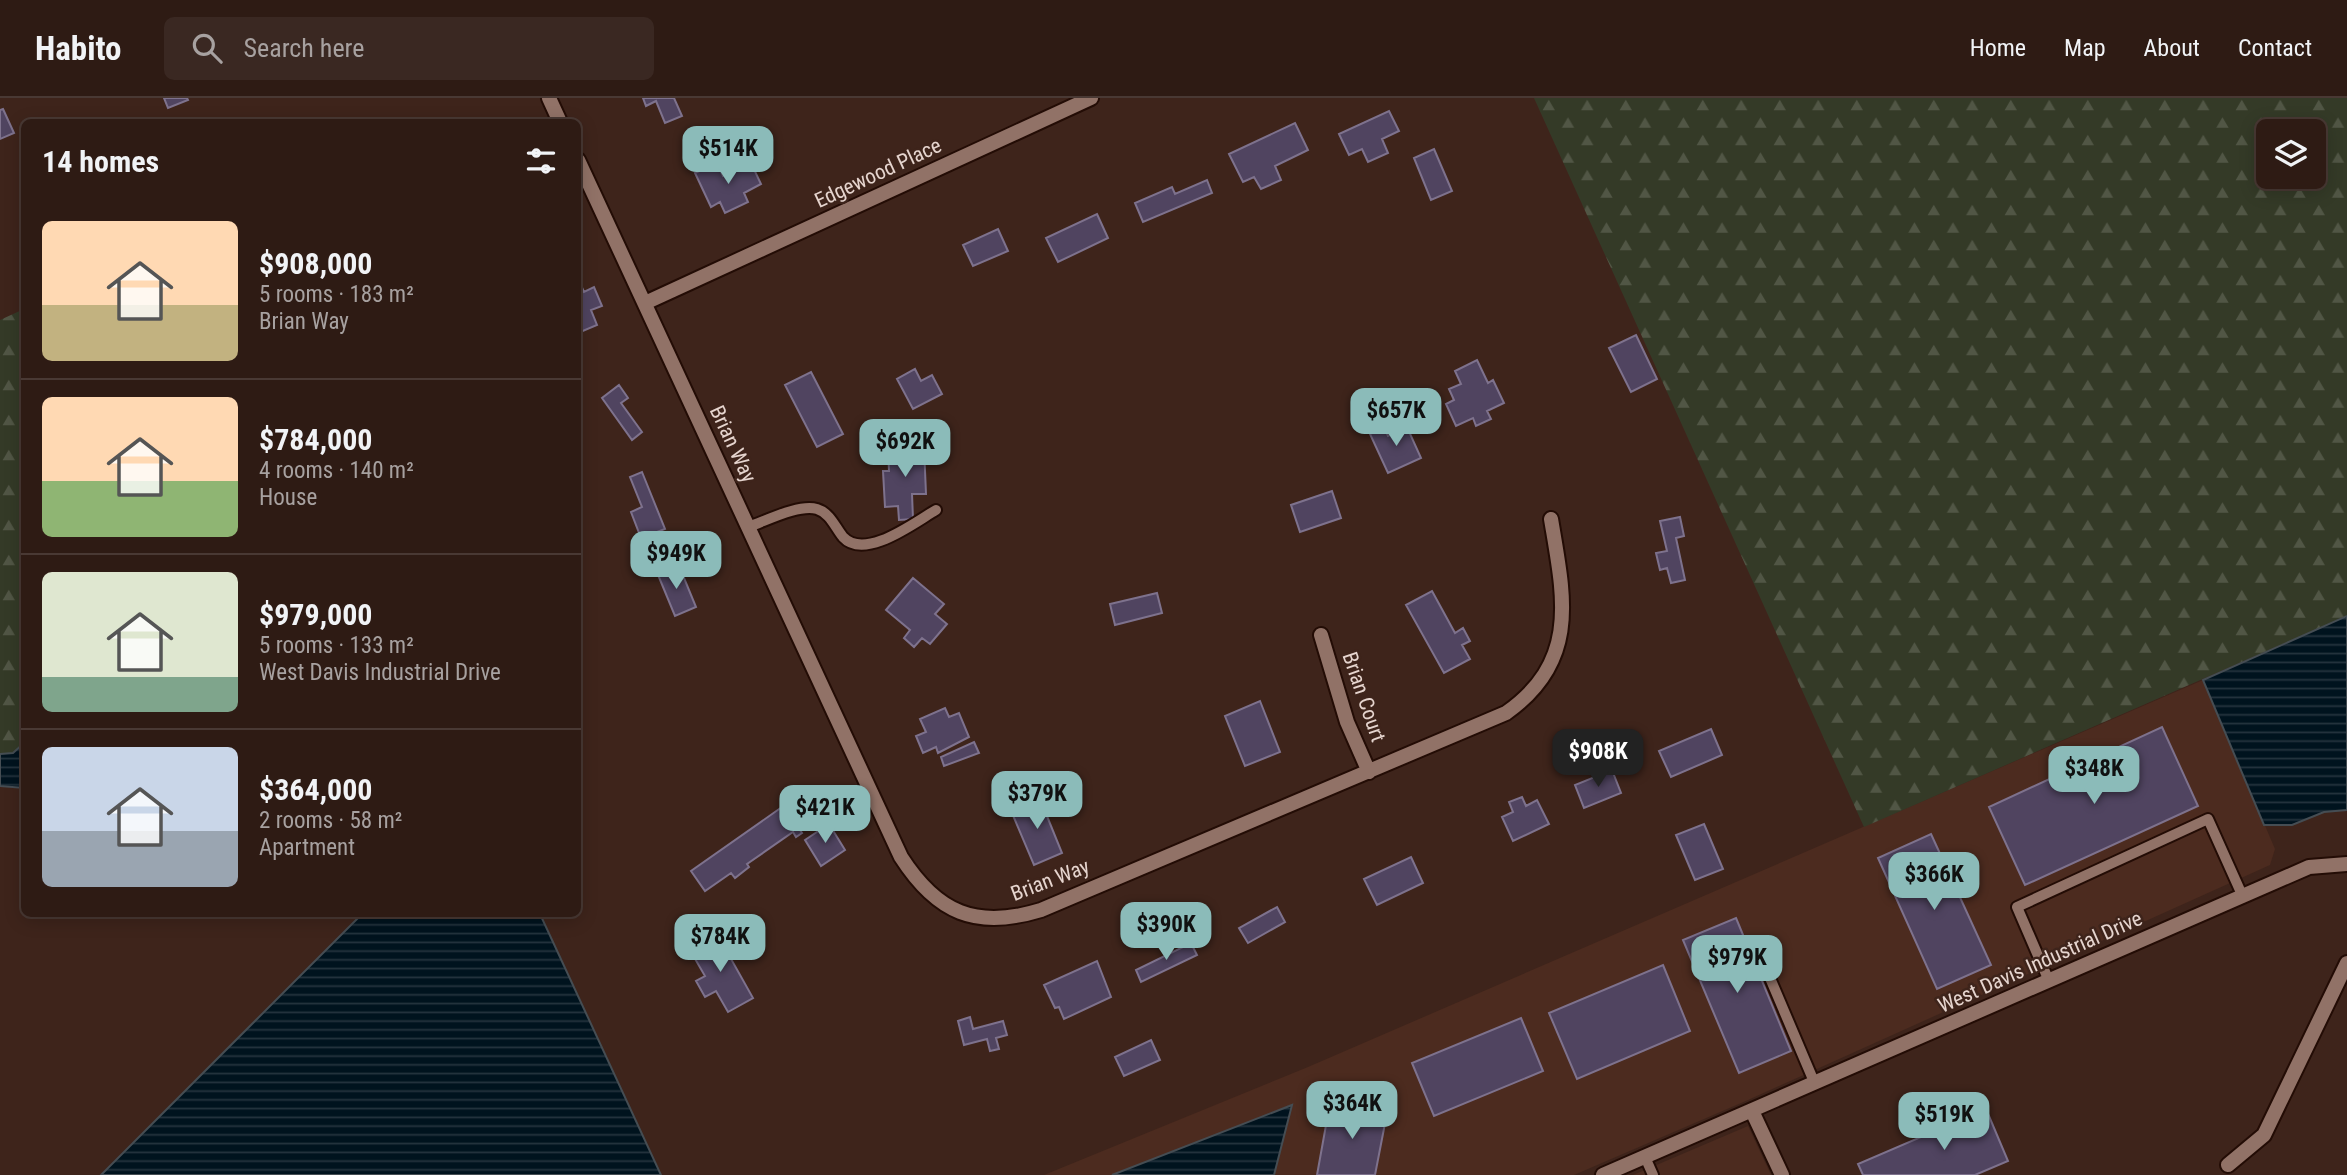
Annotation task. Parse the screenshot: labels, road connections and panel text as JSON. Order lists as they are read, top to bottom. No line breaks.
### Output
{"streets":{"street":["Edgewood Place","Brian Way","Brian Court","West Davis Industrial Drive"]},"crossings":[["Edgewood Place","Brian Way"],["Brian Way","Brian Court"]],"page":{"header":"Habito","search":"Search here","nav":["Home","Map","About","Contact"],"heading":"14 homes","price":["$514K","$657K","$692K","$949K","$908K","$348K","$379K","$421K","$366K","$390K","$784K","$979K","$364K","$519K"],"list":[{"name":"$908,000","note":"5 rooms · 183 m² · Brian Way"},{"name":"$784,000","note":"4 rooms · 140 m² · House"},{"name":"$979,000","note":"5 rooms · 133 m² · West Davis Industrial Drive"},{"name":"$364,000","note":"2 rooms · 58 m² · Apartment"}]}}
